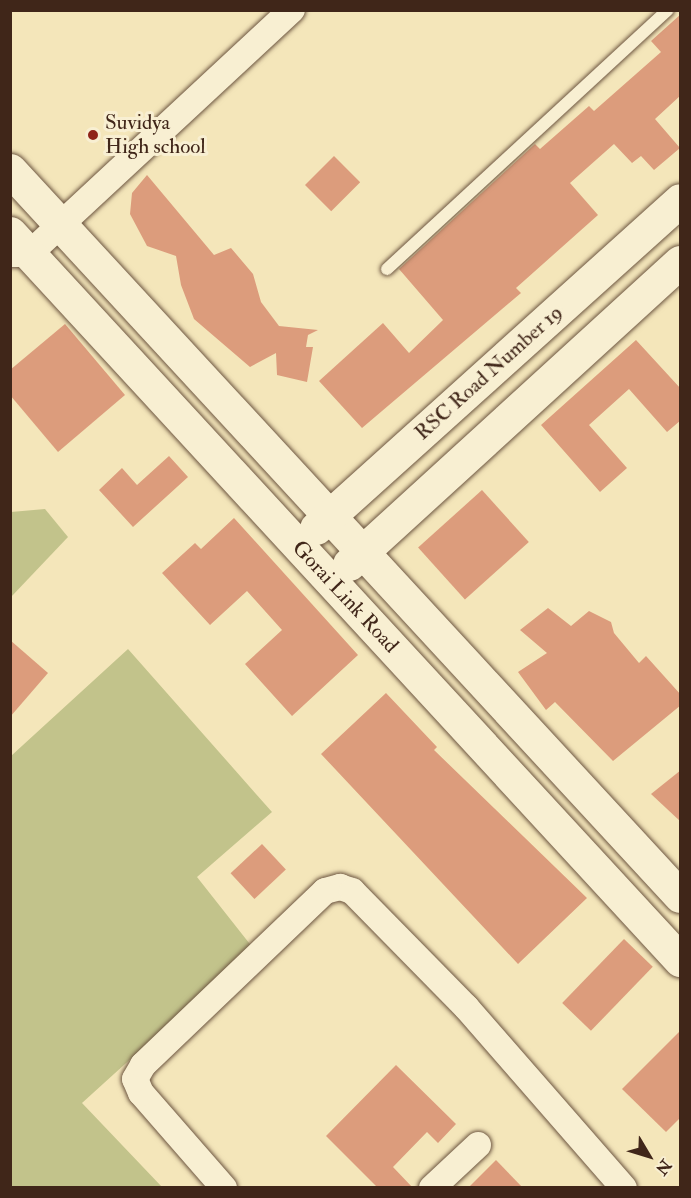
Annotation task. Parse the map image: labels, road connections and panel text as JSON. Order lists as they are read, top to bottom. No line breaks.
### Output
{"streets":{"main road":["RSC Road Number 19","Gorai Link Road"]},"crossings":[["RSC Road Number 19","Gorai Link Road"]],"places":["Suvidya High school"],"north":"bottom right"}
